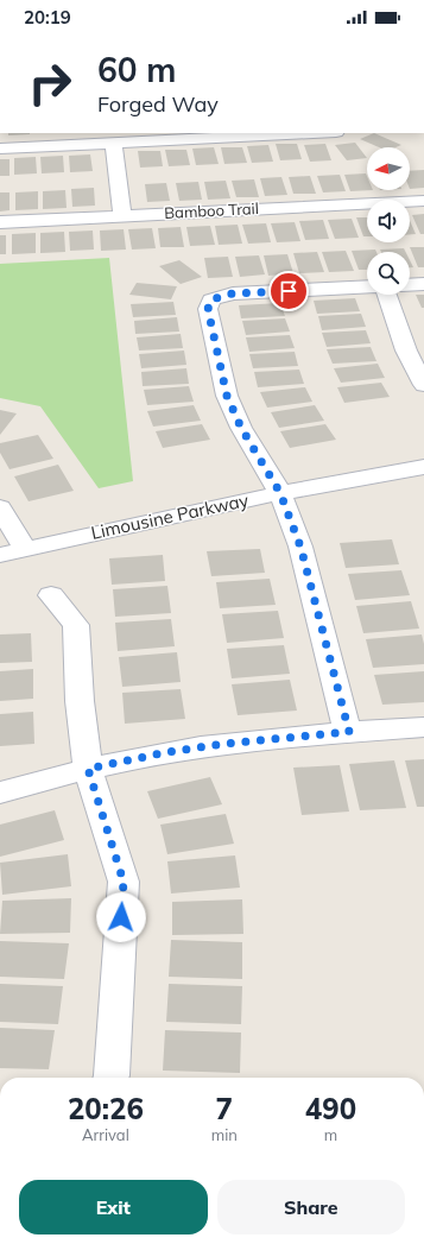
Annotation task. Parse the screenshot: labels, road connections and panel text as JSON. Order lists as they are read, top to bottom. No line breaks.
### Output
{"streets":{"street":["Bamboo Trail","Limousine Parkway"]},"north":"left","page":{"status":"20:19","turn":["60 m","Forged Way"],"eta":["20:26","Arrival","7","min","490","m"],"buttons":["Exit","Share"]}}
